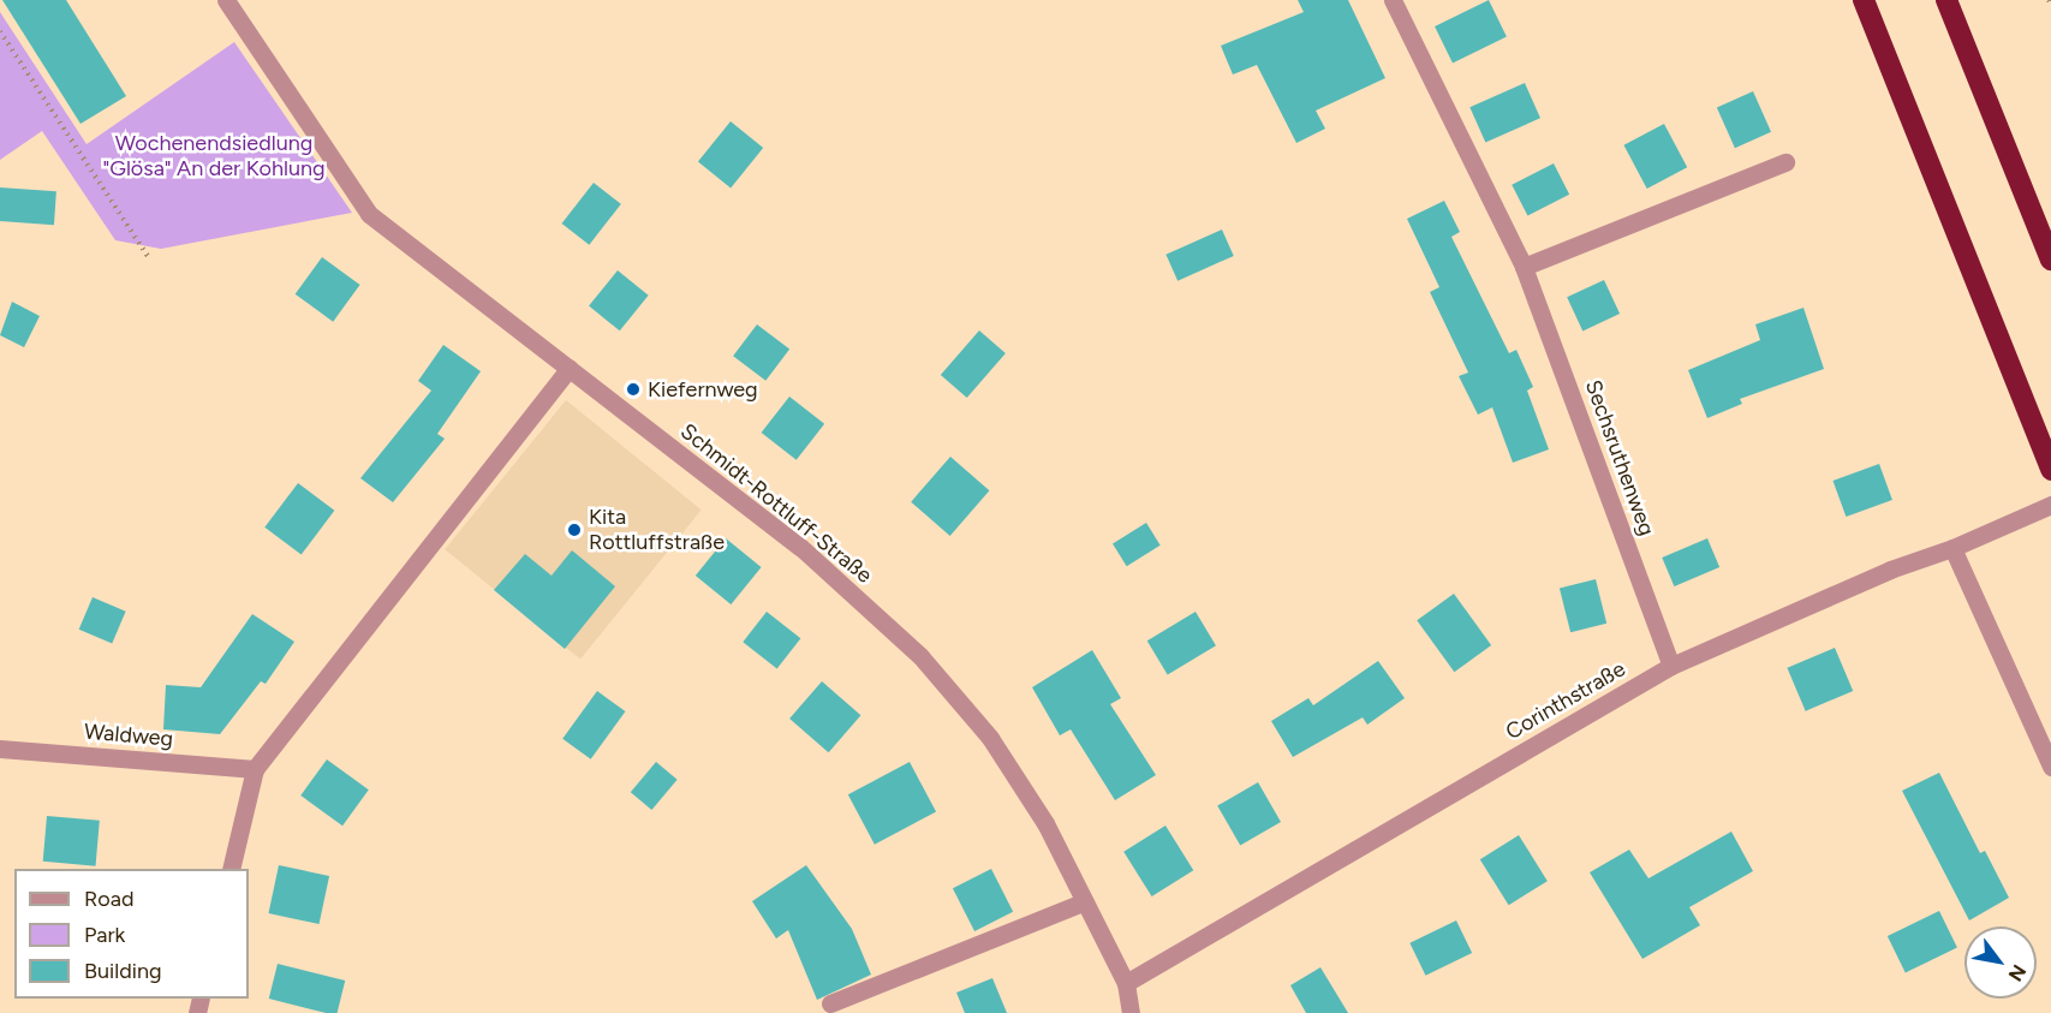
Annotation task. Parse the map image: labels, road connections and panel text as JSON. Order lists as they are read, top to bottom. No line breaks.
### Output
{"streets":{"street":["Sechsruthenweg","Schmidt-Rottluff-Straße","Corinthstraße","Waldweg"]},"crossings":[["Sechsruthenweg","Corinthstraße"],["Schmidt-Rottluff-Straße","Corinthstraße"]],"parks":["Wochenendsiedlung \"Glösa\" An der Kohlung"],"places":["Kiefernweg","Kita Rottluffstraße"],"legend":["Road","Park","Building"],"north":"bottom right"}
